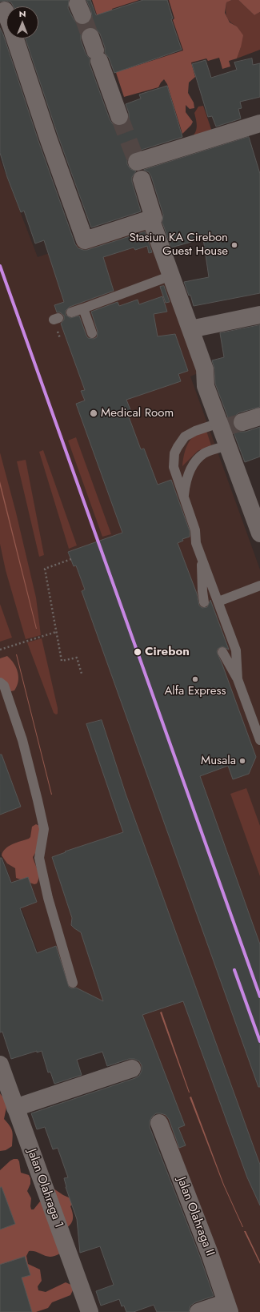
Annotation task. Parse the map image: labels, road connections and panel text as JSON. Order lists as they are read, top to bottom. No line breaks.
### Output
{"streets":{"street":["Jalan Olahraga 1","Jalan Olahraga II"]},"places":["Stasiun KA Cirebon Guest House","Medical Room","Cirebon","Alfa Express","Musala"],"north":"top"}
